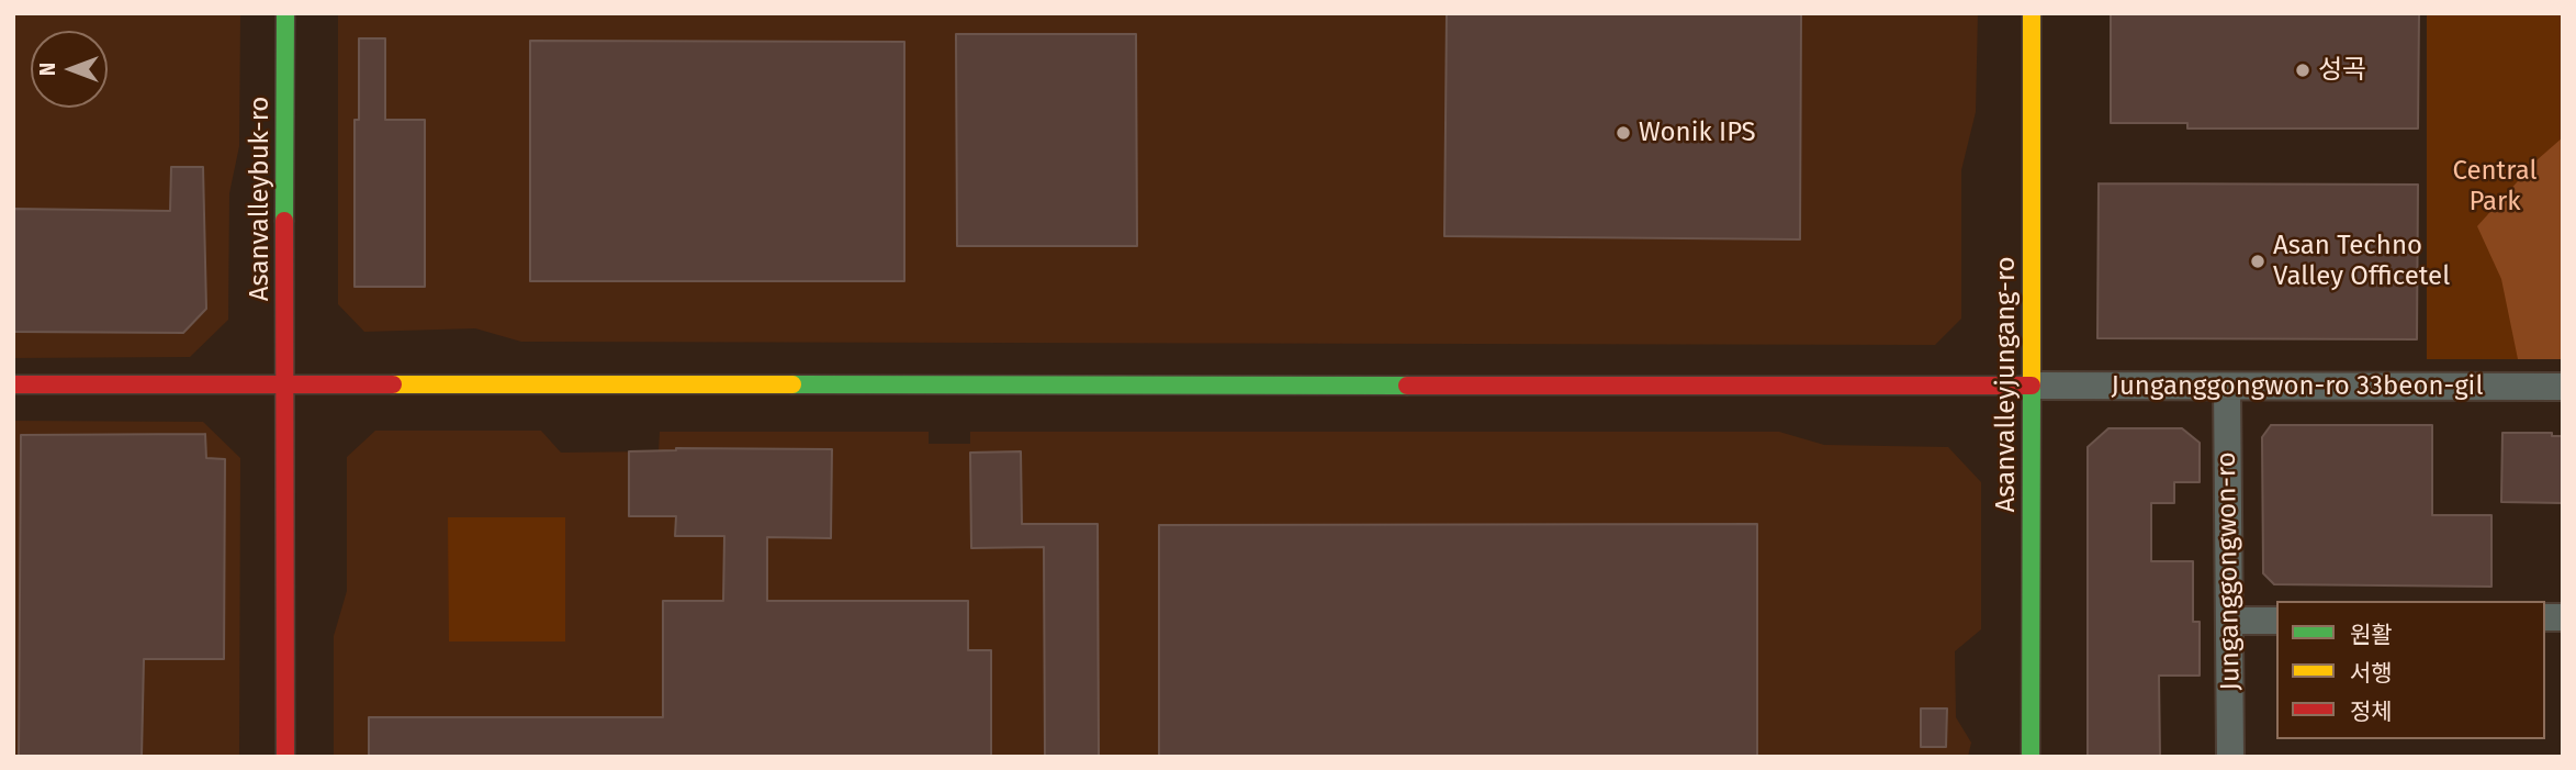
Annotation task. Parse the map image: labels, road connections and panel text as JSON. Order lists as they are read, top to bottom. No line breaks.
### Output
{"streets":{"street":["Asanvalleybuk-ro","Asanvalleyjungang-ro","Junganggongwon-ro 33beon-gil","Junganggongwon-ro"]},"crossings":[["Asanvalleyjungang-ro","Junganggongwon-ro 33beon-gil"],["Junganggongwon-ro 33beon-gil","Junganggongwon-ro"]],"parks":["Central Park"],"places":["성곡","Wonik IPS","Asan Techno Valley Officetel"],"legend":["원활","서행","정체"],"north":"left"}
